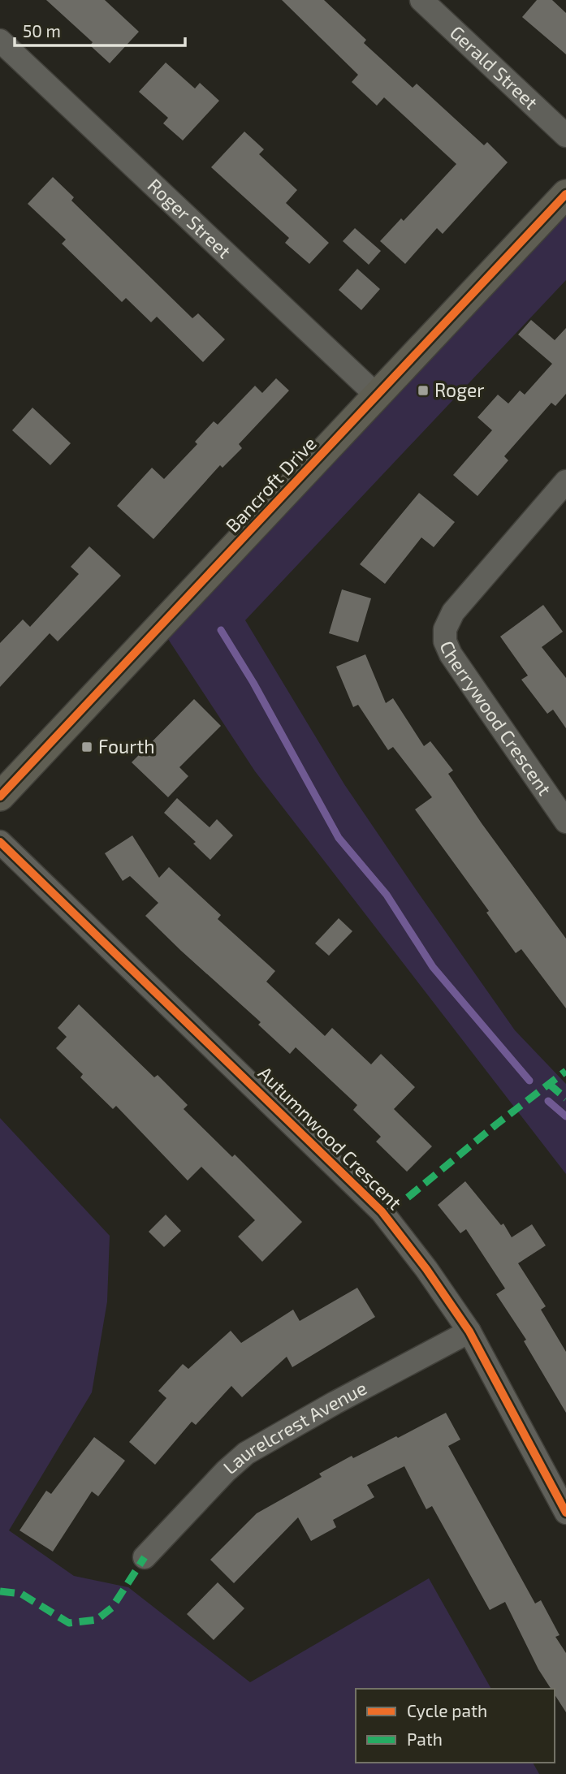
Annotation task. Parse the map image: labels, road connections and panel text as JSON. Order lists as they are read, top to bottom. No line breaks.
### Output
{"streets":{"main road":["Bancroft Drive"],"street":["Gerald Street","Roger Street","Cherrywood Crescent","Autumnwood Crescent","Laurelcrest Avenue"]},"crossings":[["Roger Street","Bancroft Drive"],["Autumnwood Crescent","Laurelcrest Avenue"]],"places":{"transit":["Roger","Fourth"]},"legend":["Cycle path","Path"],"scale_bar":"50 m"}
